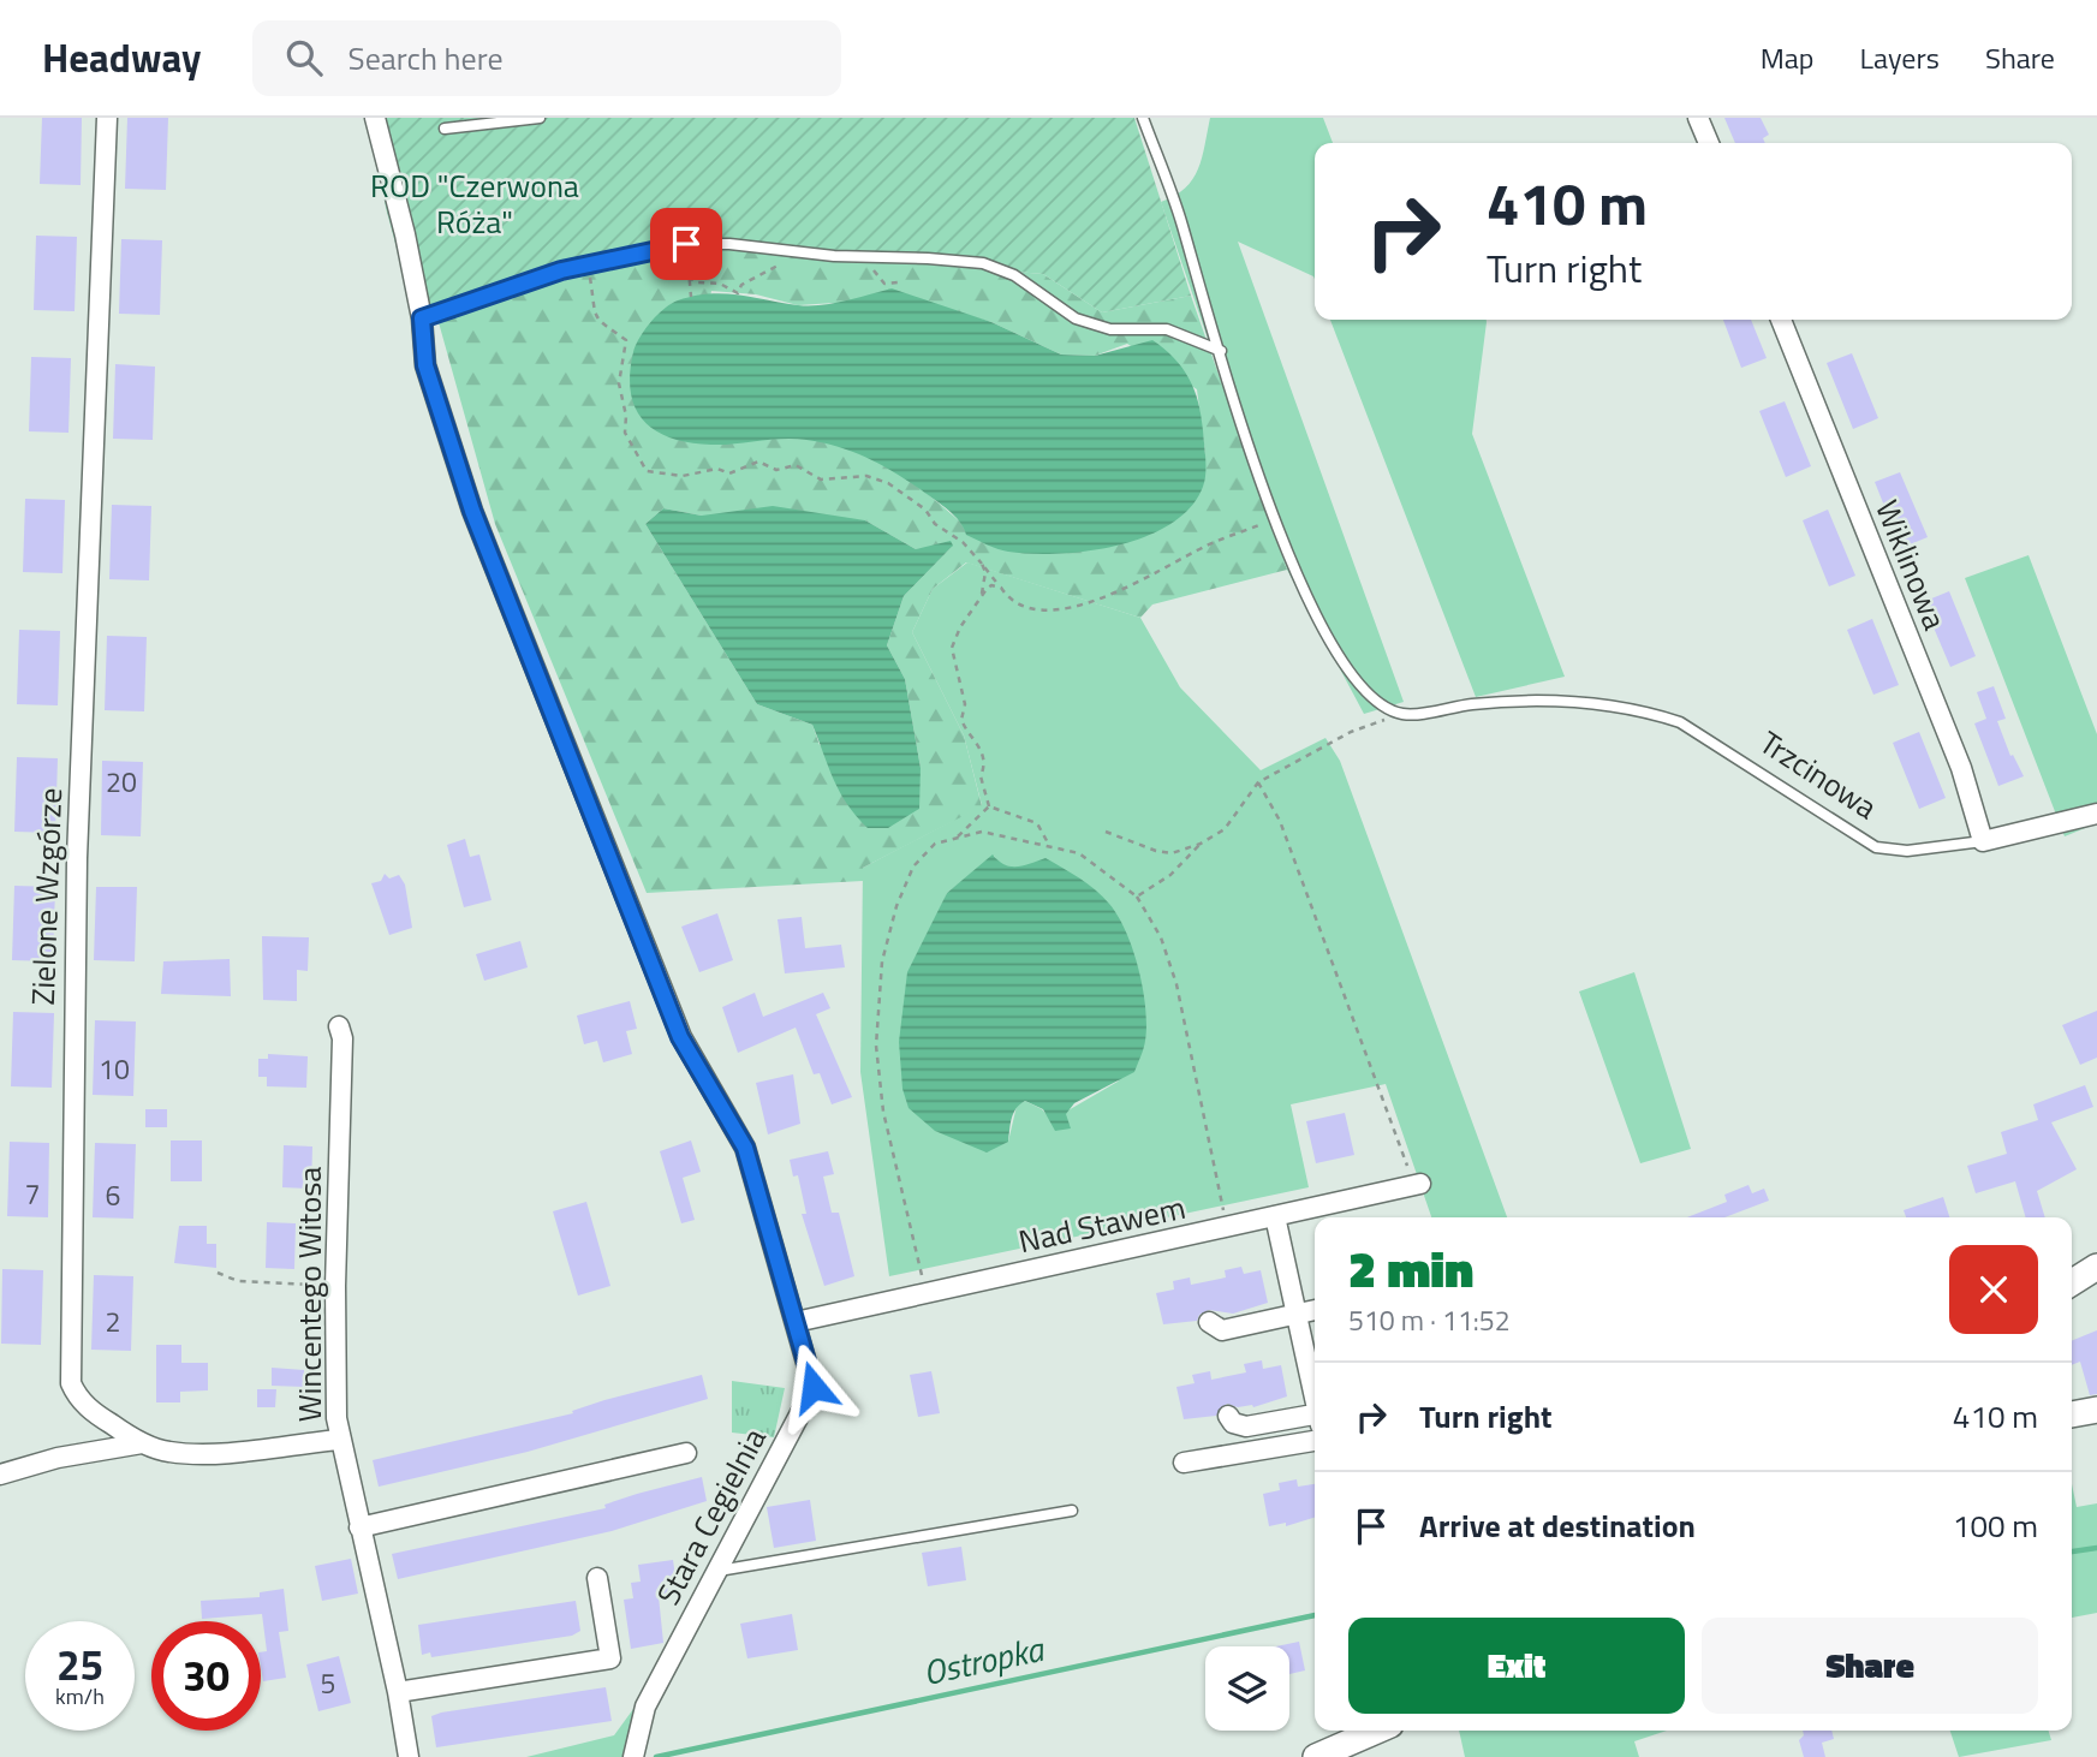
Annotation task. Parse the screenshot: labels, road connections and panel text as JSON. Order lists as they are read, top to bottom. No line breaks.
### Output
{"streets":{"street":["Wiklinowa","Trzcinowa","Zielone Wzgórze","Nad Stawem","Wincentego Witosa","Stara Cegielnia"]},"crossings":[["Wiklinowa","Trzcinowa"],["Zielone Wzgórze","Wincentego Witosa"],["Nad Stawem","Stara Cegielnia"]],"water":["Ostropka"],"parks":["ROD \"Czerwona Róża\""],"house_numbers":["20","10","7","6","2","5"],"page":{"header":"Headway","search":"Search here","nav":["Map","Layers","Share"],"turn":["410 m","Turn right"],"heading":["2 min","510 m · 11:52"],"list":[{"name":"Turn right","value":"410 m"},{"name":"Arrive at destination","value":"100 m"}],"buttons":["Exit","Share"],"speed":"25 km/h","limit":"30"}}
